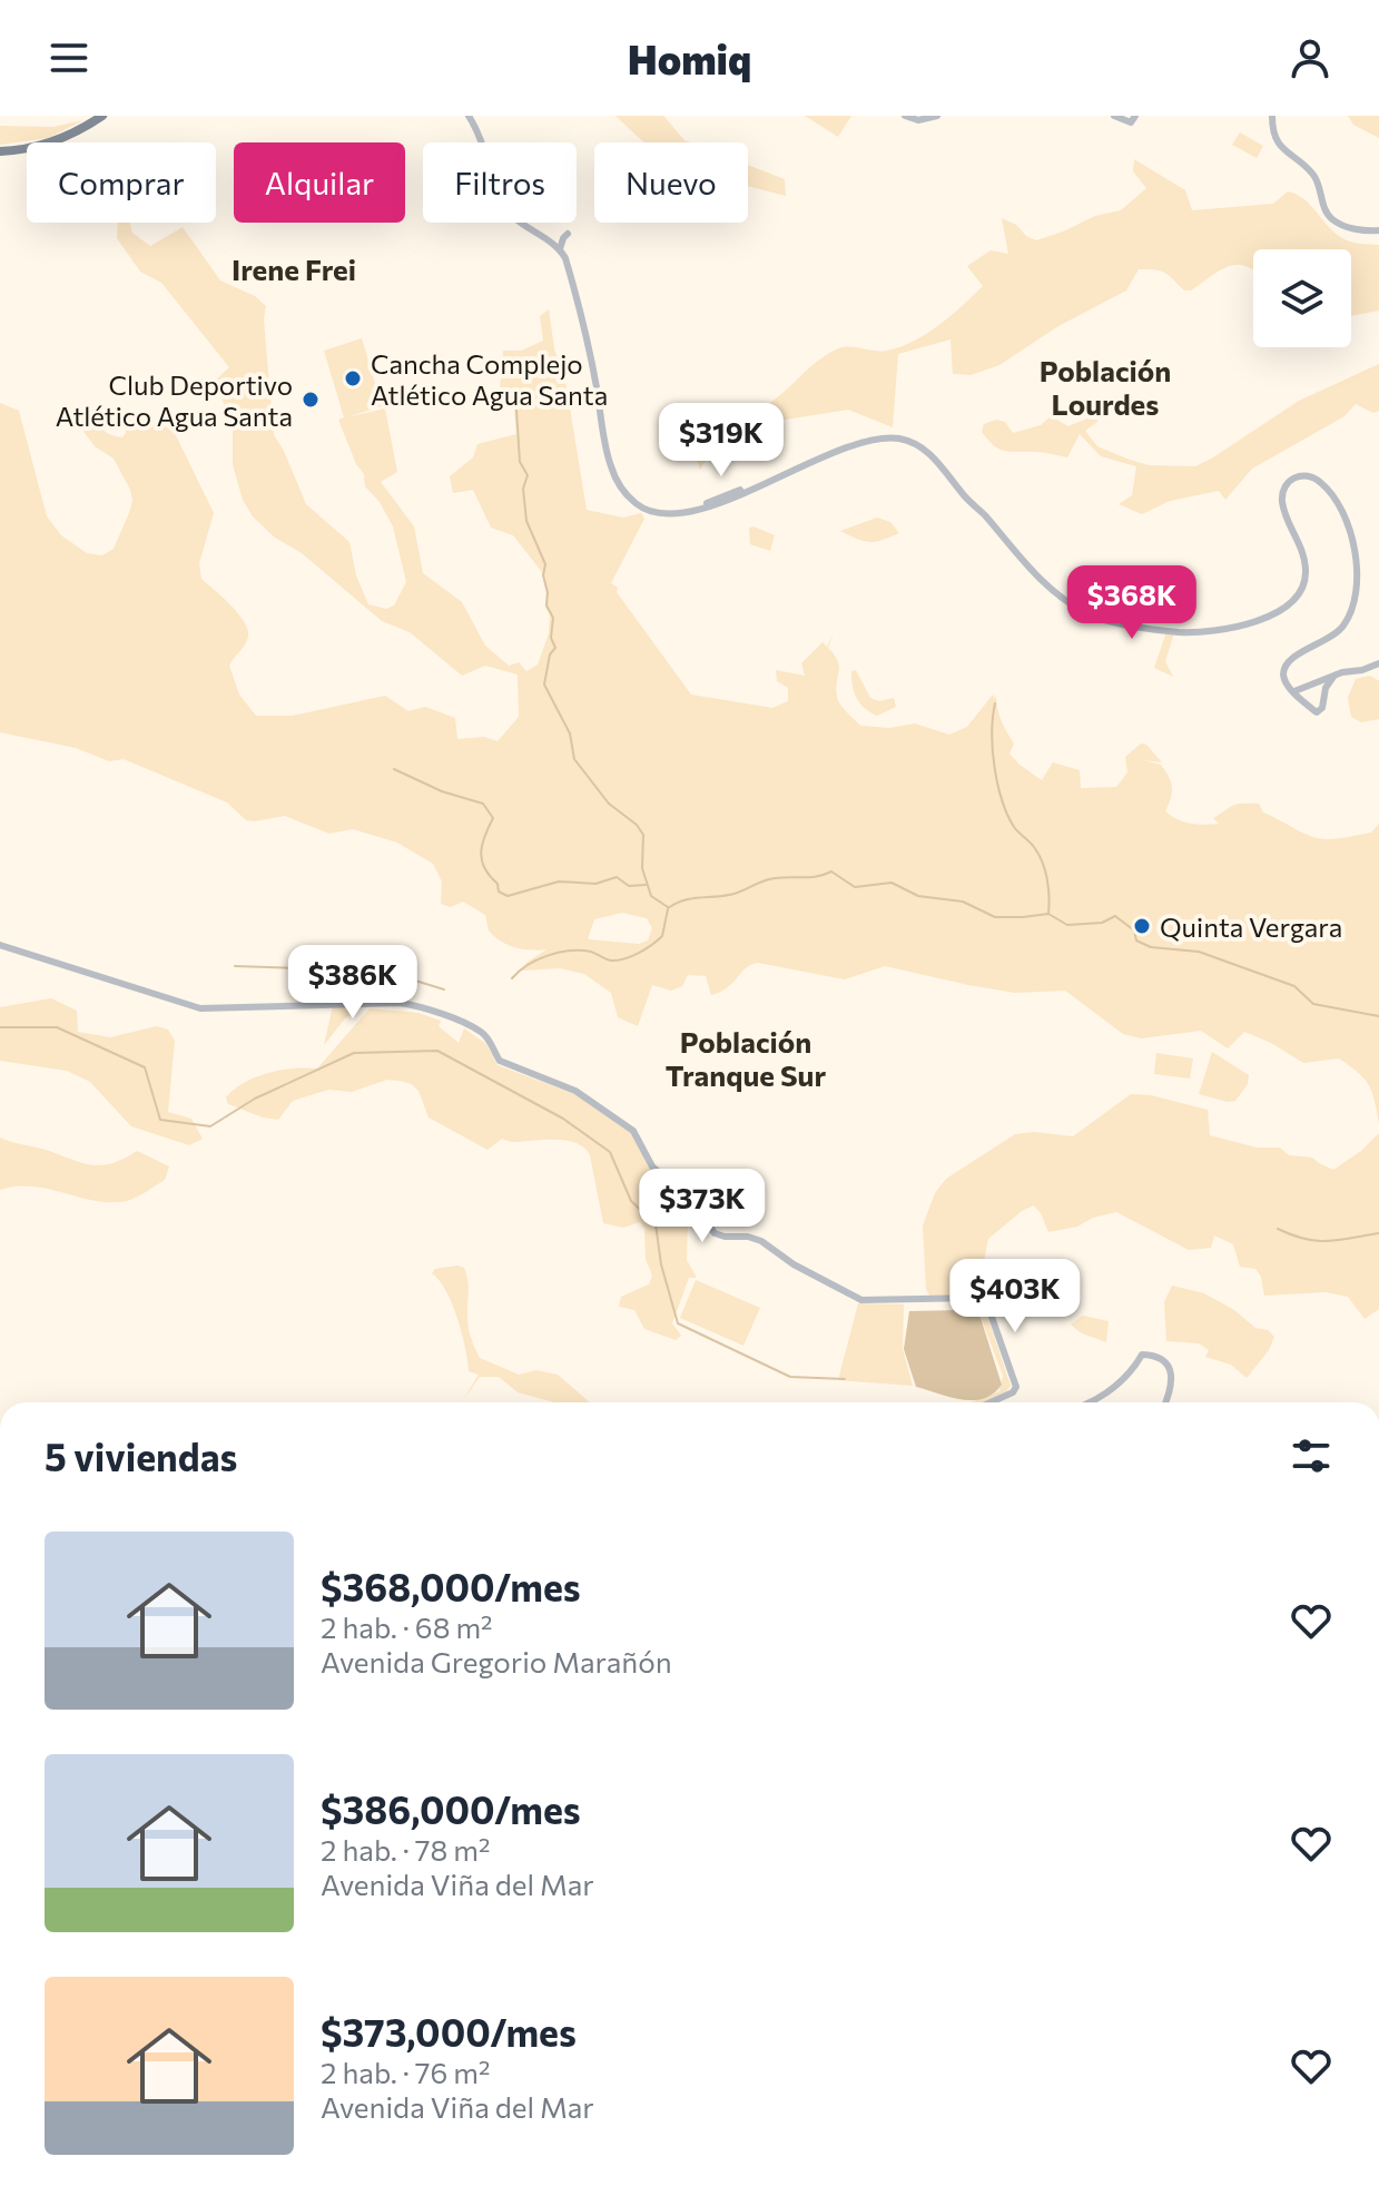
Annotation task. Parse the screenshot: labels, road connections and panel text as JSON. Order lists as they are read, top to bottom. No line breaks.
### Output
{"districts":["Irene Frei","Población Lourdes","Población Tranque Sur"],"places":["Cancha Complejo Atlético Agua Santa","Club Deportivo Atlético Agua Santa","Quinta Vergara"],"page":{"header":"Homiq","chip":["Comprar","Alquilar","Filtros","Nuevo"],"price":["$319K","$368K","$386K","$373K","$403K"],"heading":"5 viviendas","list":[{"name":"$368,000/mes","note":"2 hab. · 68 m² · Avenida Gregorio Marañón"},{"name":"$386,000/mes","note":"2 hab. · 78 m² · Avenida Viña del Mar"},{"name":"$373,000/mes","note":"2 hab. · 76 m² · Avenida Viña del Mar"}]}}
